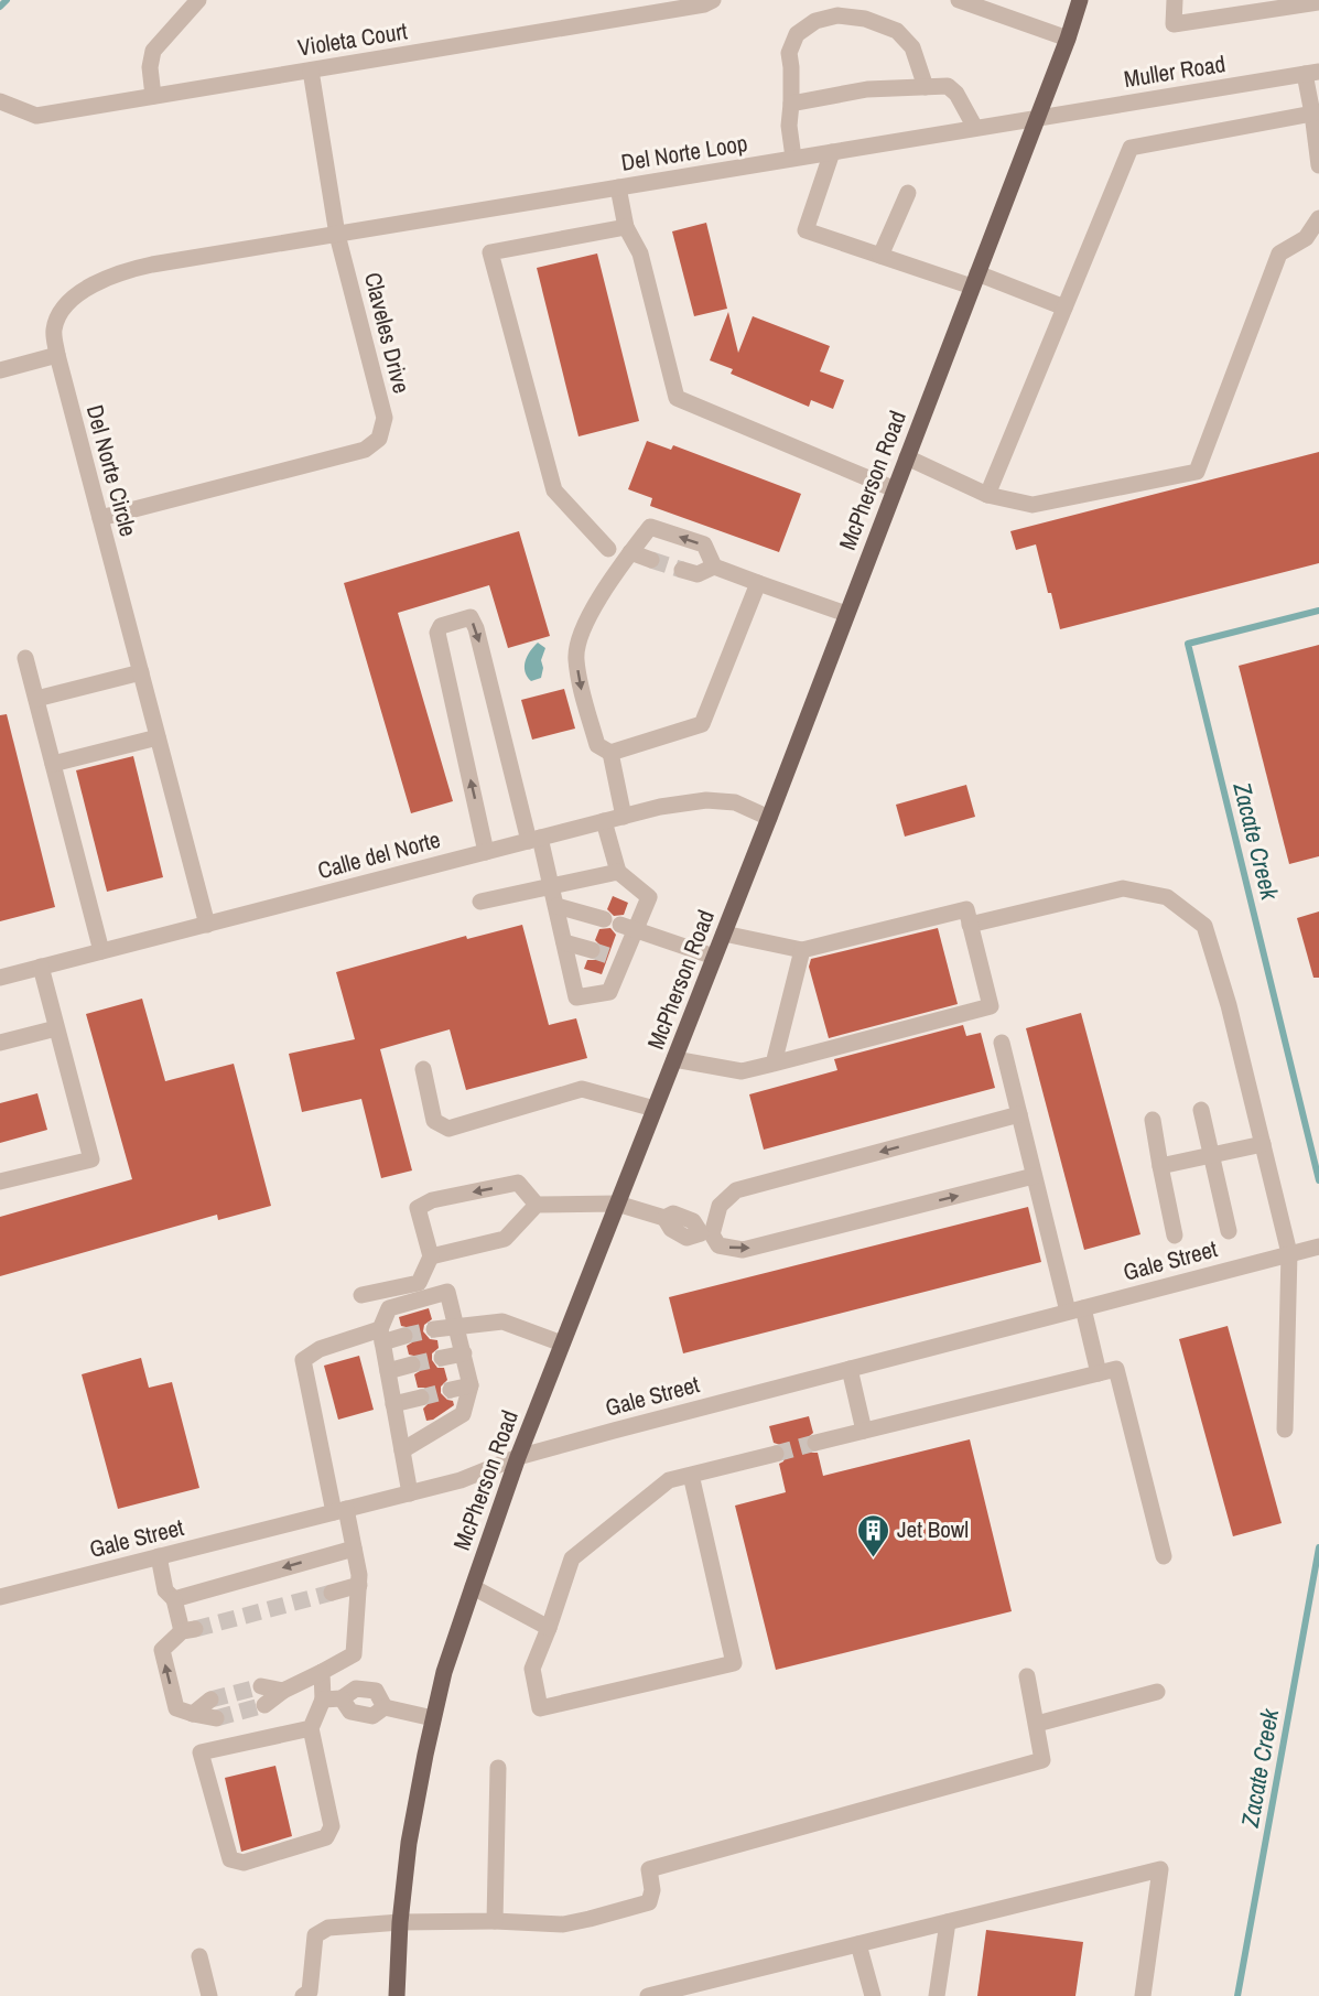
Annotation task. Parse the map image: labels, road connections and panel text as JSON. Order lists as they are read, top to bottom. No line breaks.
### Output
{"streets":{"main road":["McPherson Road"],"street":["Violeta Court","Muller Road","Del Norte Loop","Claveles Drive","Del Norte Circle","Calle del Norte","Gale Street"]},"crossings":[["Violeta Court","Claveles Drive"],["Muller Road","Del Norte Loop"],["Muller Road","McPherson Road"],["Del Norte Loop","Claveles Drive"],["Del Norte Loop","Del Norte Circle"],["Del Norte Loop","McPherson Road"],["Claveles Drive","Del Norte Circle"],["Del Norte Circle","Calle del Norte"],["McPherson Road","Calle del Norte"],["McPherson Road","Gale Street"]],"water":["Zacate Creek"],"places":{"building":["Jet Bowl"]}}
